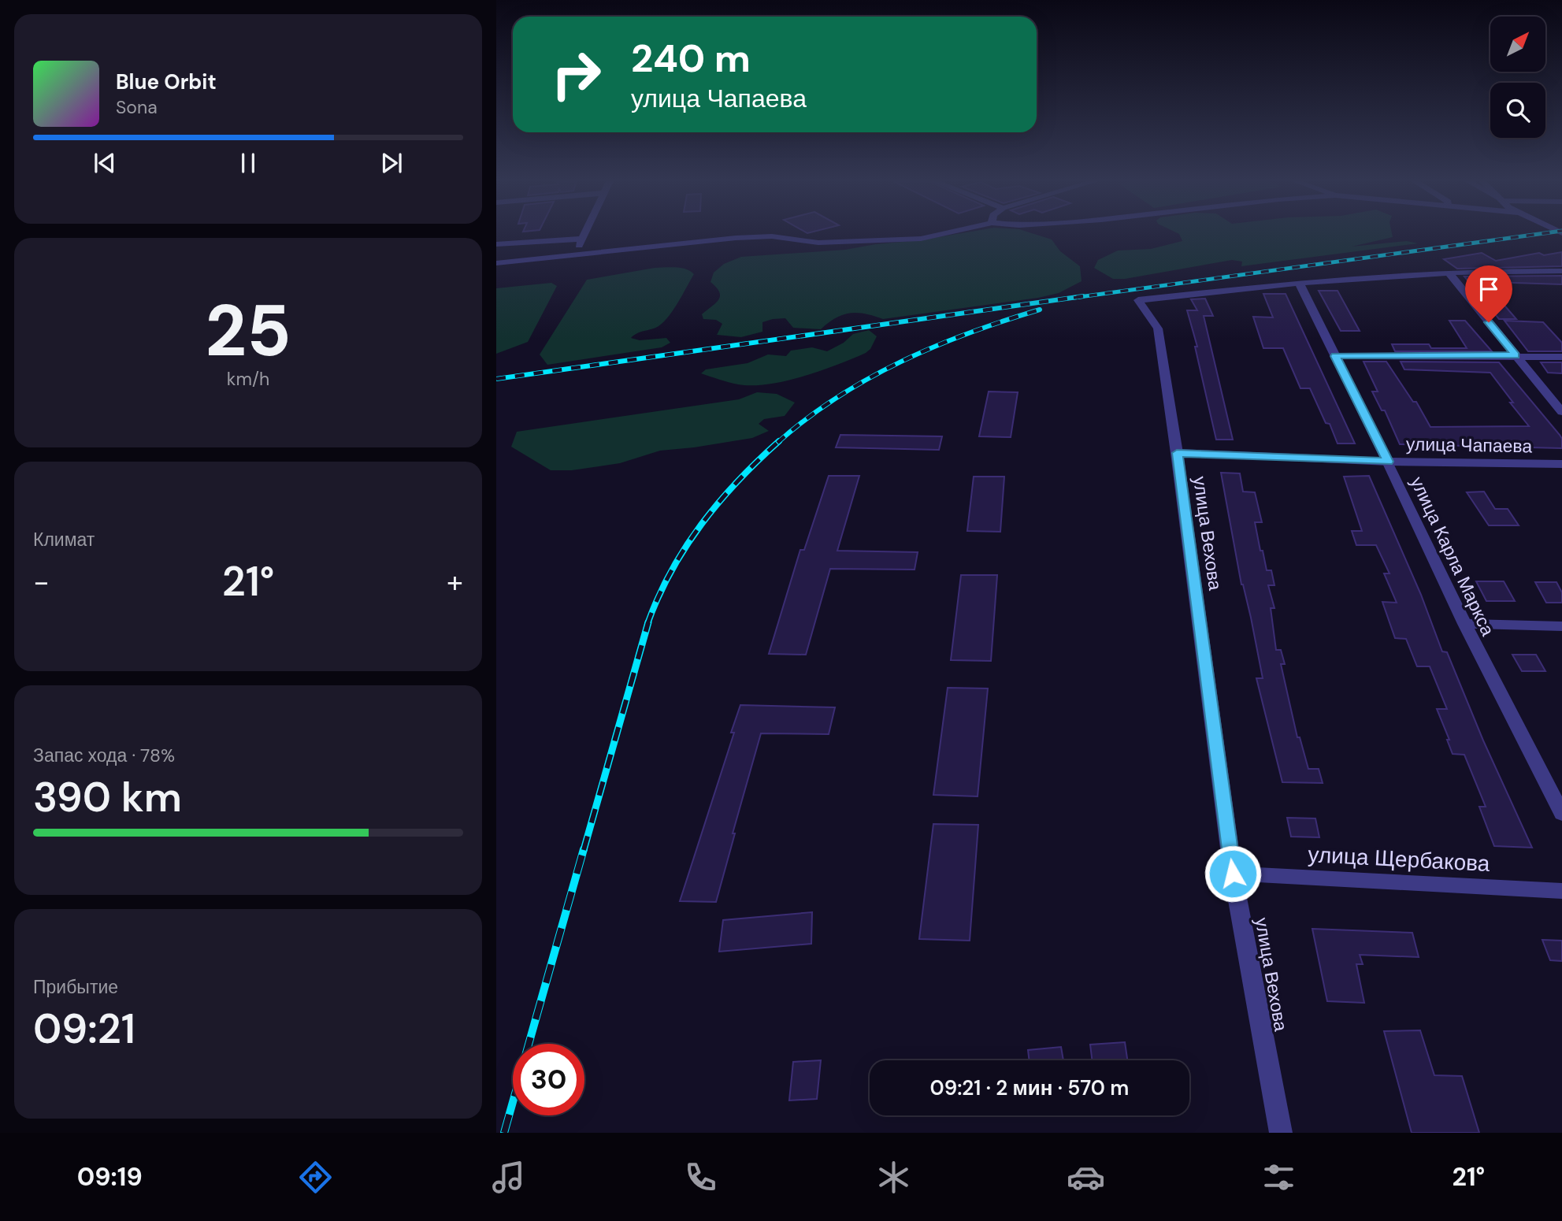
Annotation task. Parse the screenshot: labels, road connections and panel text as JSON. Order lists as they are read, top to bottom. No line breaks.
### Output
{"streets":{"street":["улица Чапаева","улица Вехова","улица Карла Маркса","улица Щербакова"]},"crossings":[["улица Чапаева","улица Вехова"],["улица Чапаева","улица Карла Маркса"],["улица Вехова","улица Карла Маркса"],["улица Вехова","улица Щербакова"]],"north":"top right","page":{"turn":["240 m","улица Чапаева"],"song":["Blue Orbit","Sona"],"tile":[["25","km/h"],"Климат",["Запас хода · 78%","390 km"],["Прибытие","09:21"]],"heat":["−","21°","+"],"limit":"30","trip":"09:21 · 2 мин · 570 m","tabs":["09:19","21°"]}}
